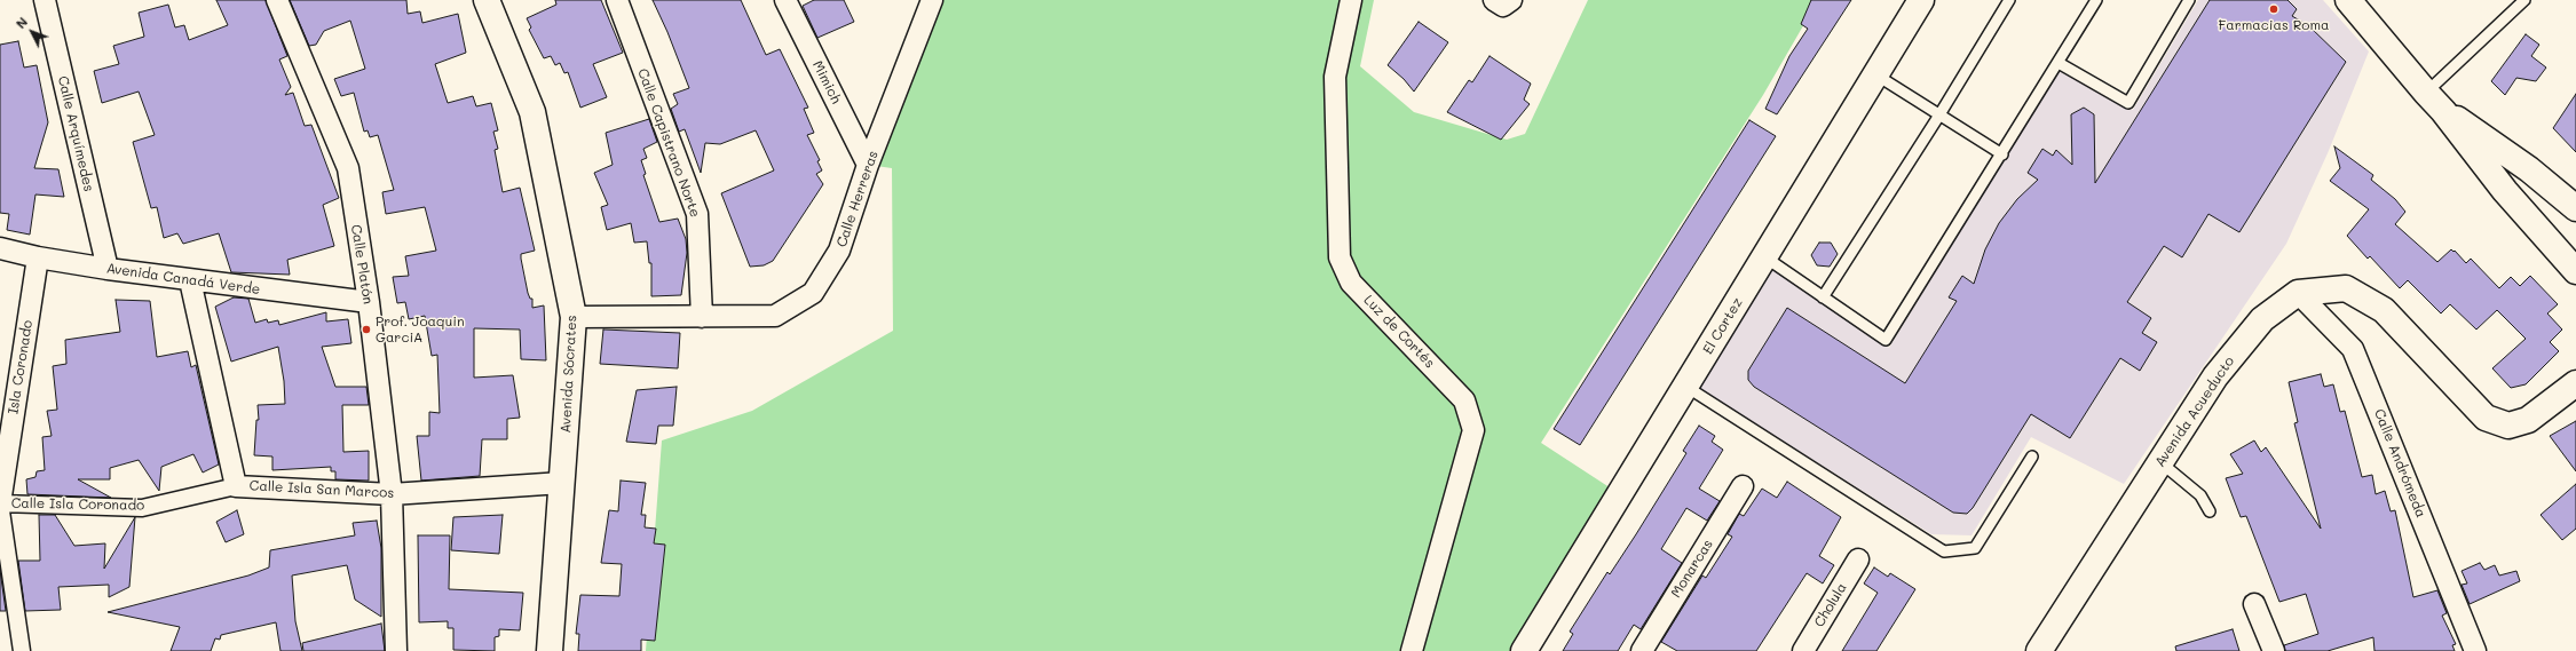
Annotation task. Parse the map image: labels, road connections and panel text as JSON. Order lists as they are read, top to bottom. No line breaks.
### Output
{"streets":{"street":["Mimich","Calle Arquímedes","Calle Capistrano Norte","Calle Herreras","Calle Platón","Avenida Canadá Verde","El Cortez","Luz de Cortés","Isla Coronado","Avenida Sócrates","Avenida Acueducto","Calle Andrómeda","Calle Isla San Marcos","Calle Isla Coronado","Monarcas","Cholula"]},"crossings":[["Mimich","Calle Herreras"],["Calle Arquímedes","Avenida Canadá Verde"],["Calle Capistrano Norte","Calle Herreras"],["Calle Herreras","Avenida Sócrates"],["Calle Platón","Avenida Canadá Verde"],["Calle Platón","Calle Isla San Marcos"],["Avenida Canadá Verde","Isla Coronado"],["Avenida Canadá Verde","Calle Isla San Marcos"],["Isla Coronado","Calle Isla Coronado"],["Avenida Sócrates","Calle Isla San Marcos"],["Avenida Acueducto","Calle Andrómeda"],["Calle Isla San Marcos","Calle Isla Coronado"]],"places":["Farmacias Roma","Prof. Joaquin GarciA"],"north":"top left"}
